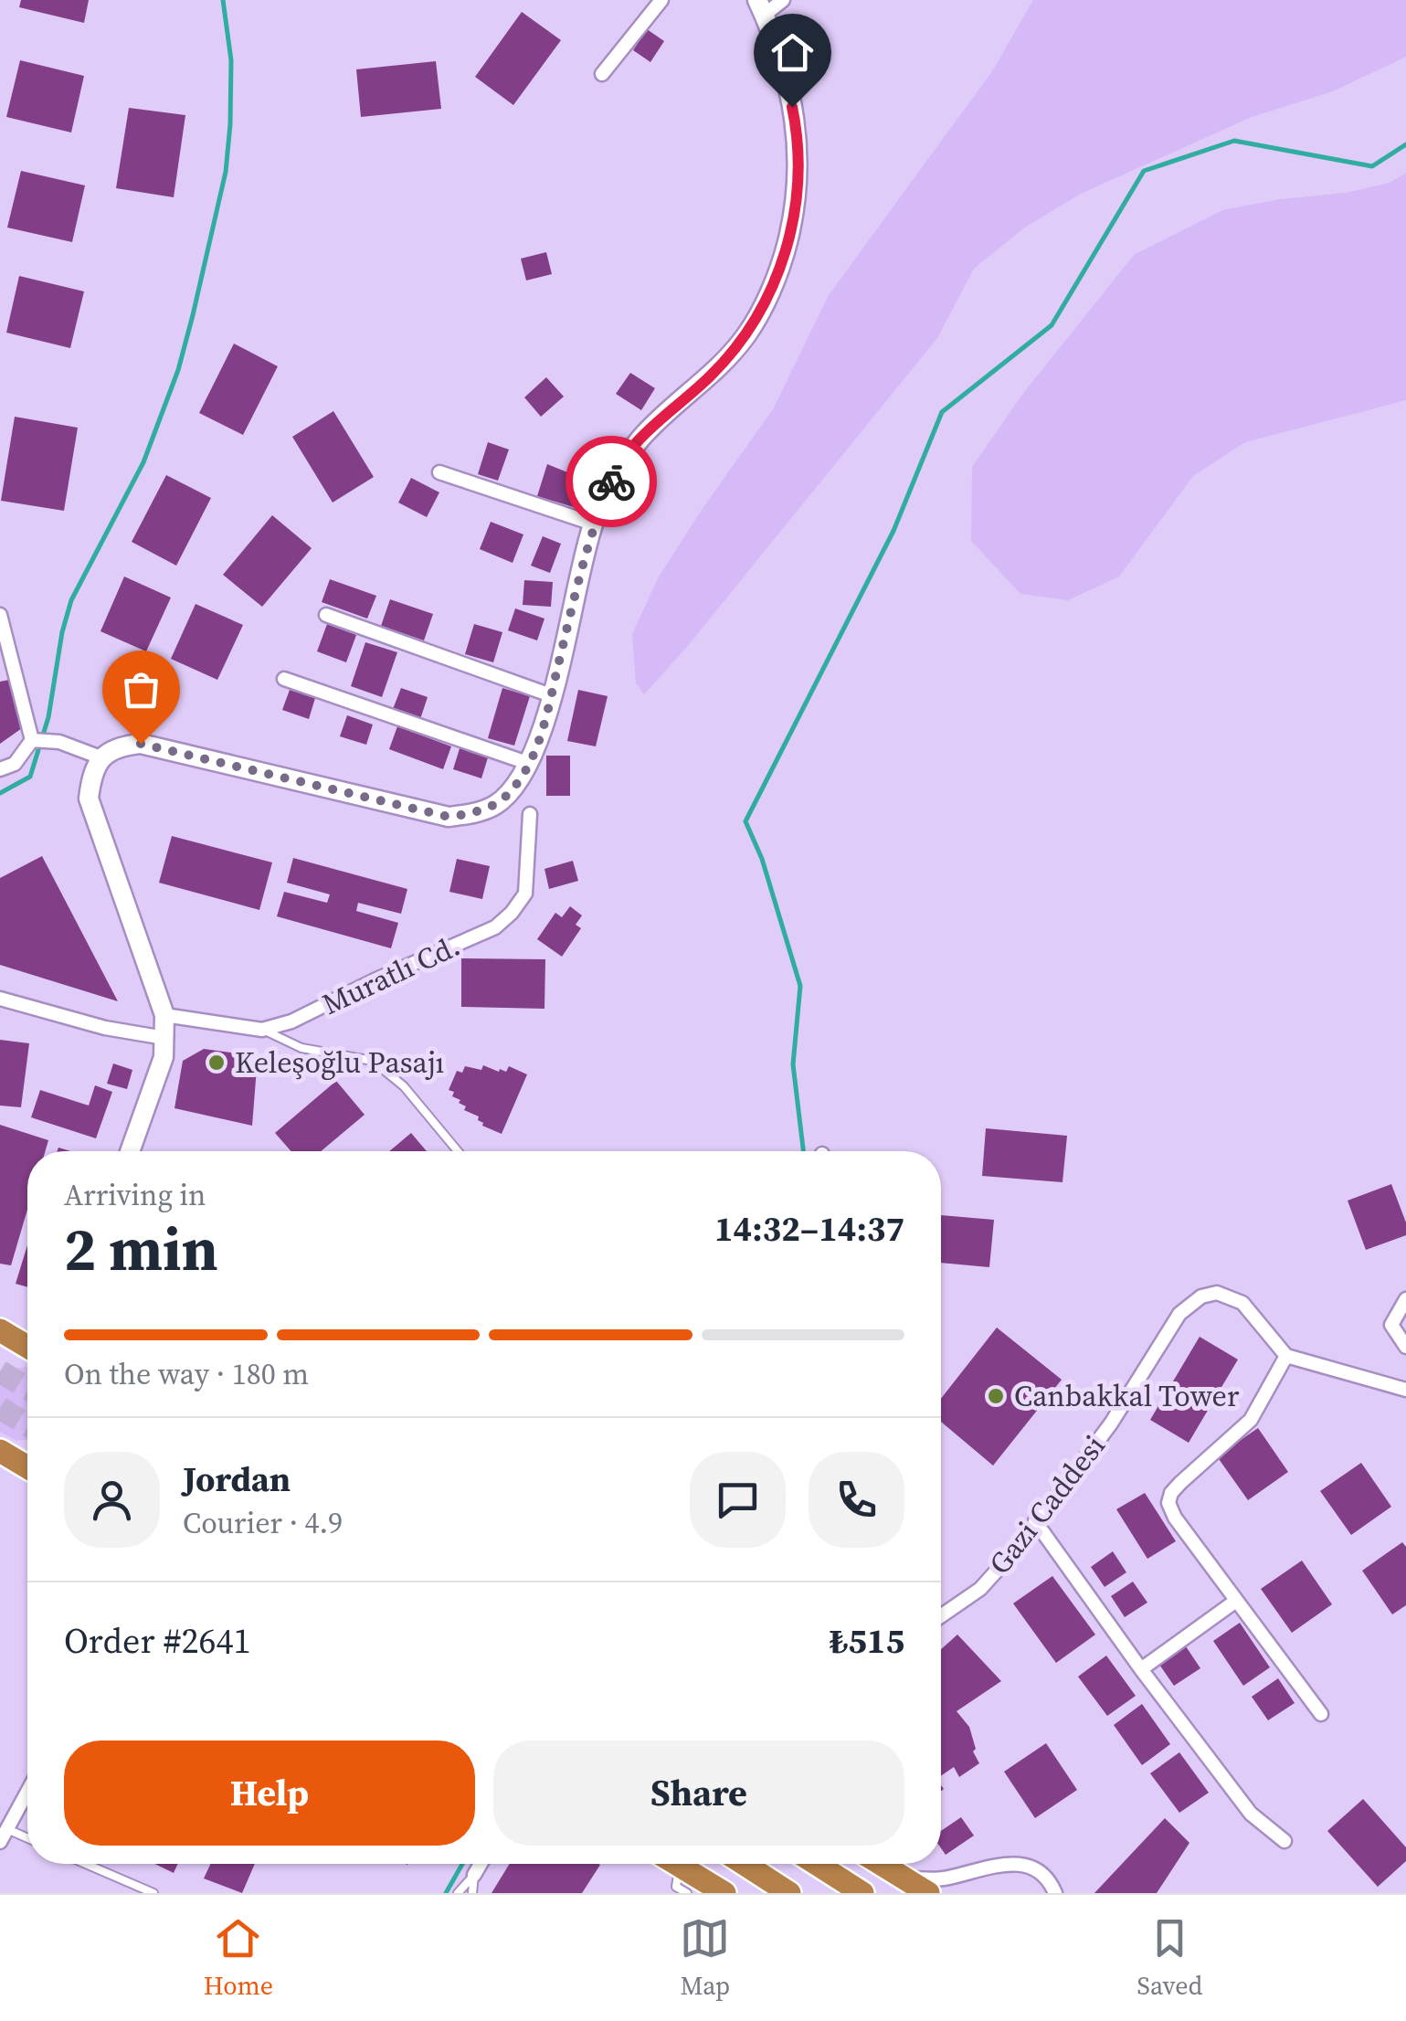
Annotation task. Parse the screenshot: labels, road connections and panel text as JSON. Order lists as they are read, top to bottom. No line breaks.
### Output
{"streets":{"street":["Muratlı Cd.","Gazi Caddesi"]},"places":["Keleşoğlu Pasajı","Canbakkal Tower"],"page":{"heading":["2 min","Arriving in","14:32–14:37"],"panel":["Jordan","Courier · 4.9","Order #2641","₺515"],"bar":"On the way · 180 m","buttons":["Help","Share"],"tabs":["Home","Map","Saved"]}}
